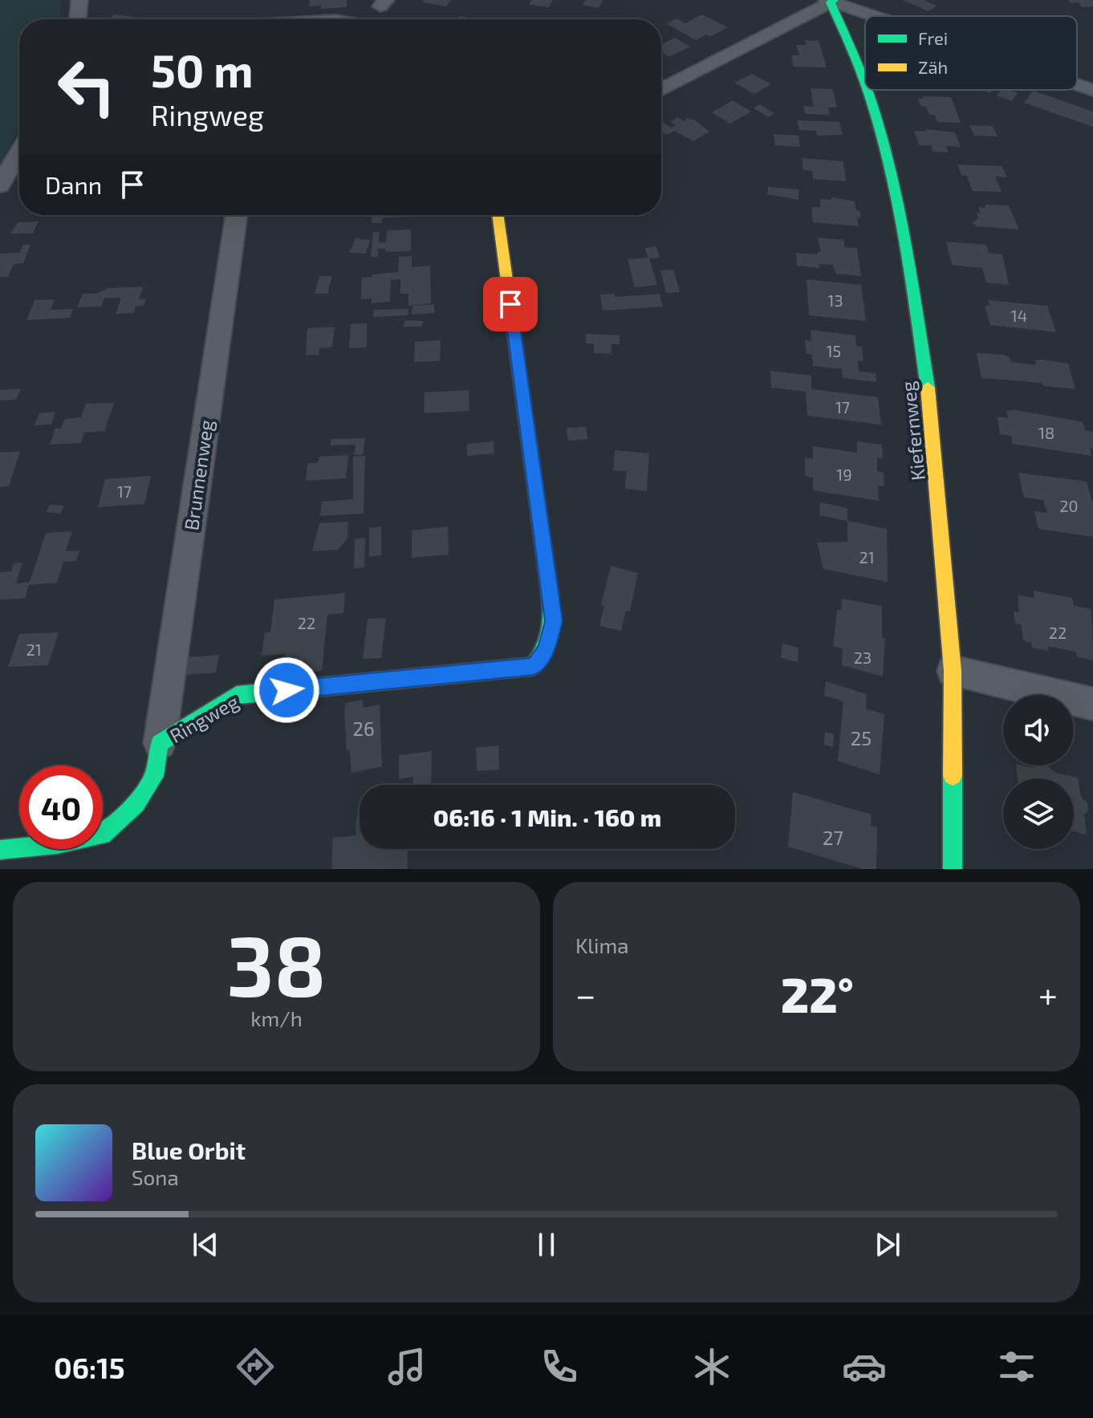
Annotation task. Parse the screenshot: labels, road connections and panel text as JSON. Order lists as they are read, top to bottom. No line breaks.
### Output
{"streets":{"street":["Kiefernweg","Brunnenweg","Ringweg"]},"crossings":[["Brunnenweg","Ringweg"]],"house_numbers":["13","14","15","17","18","19","17","20","21","22","22","21","23","26","25","27"],"legend":["Frei","Zäh"],"page":{"turn":["50 m","Ringweg"],"then":"Dann","limit":"40","trip":"06:16 · 1 Min. · 160 m","tile":[["38","km/h"],"Klima"],"heat":["−","22°","+"],"song":["Blue Orbit","Sona"],"tabs":"06:15"}}
